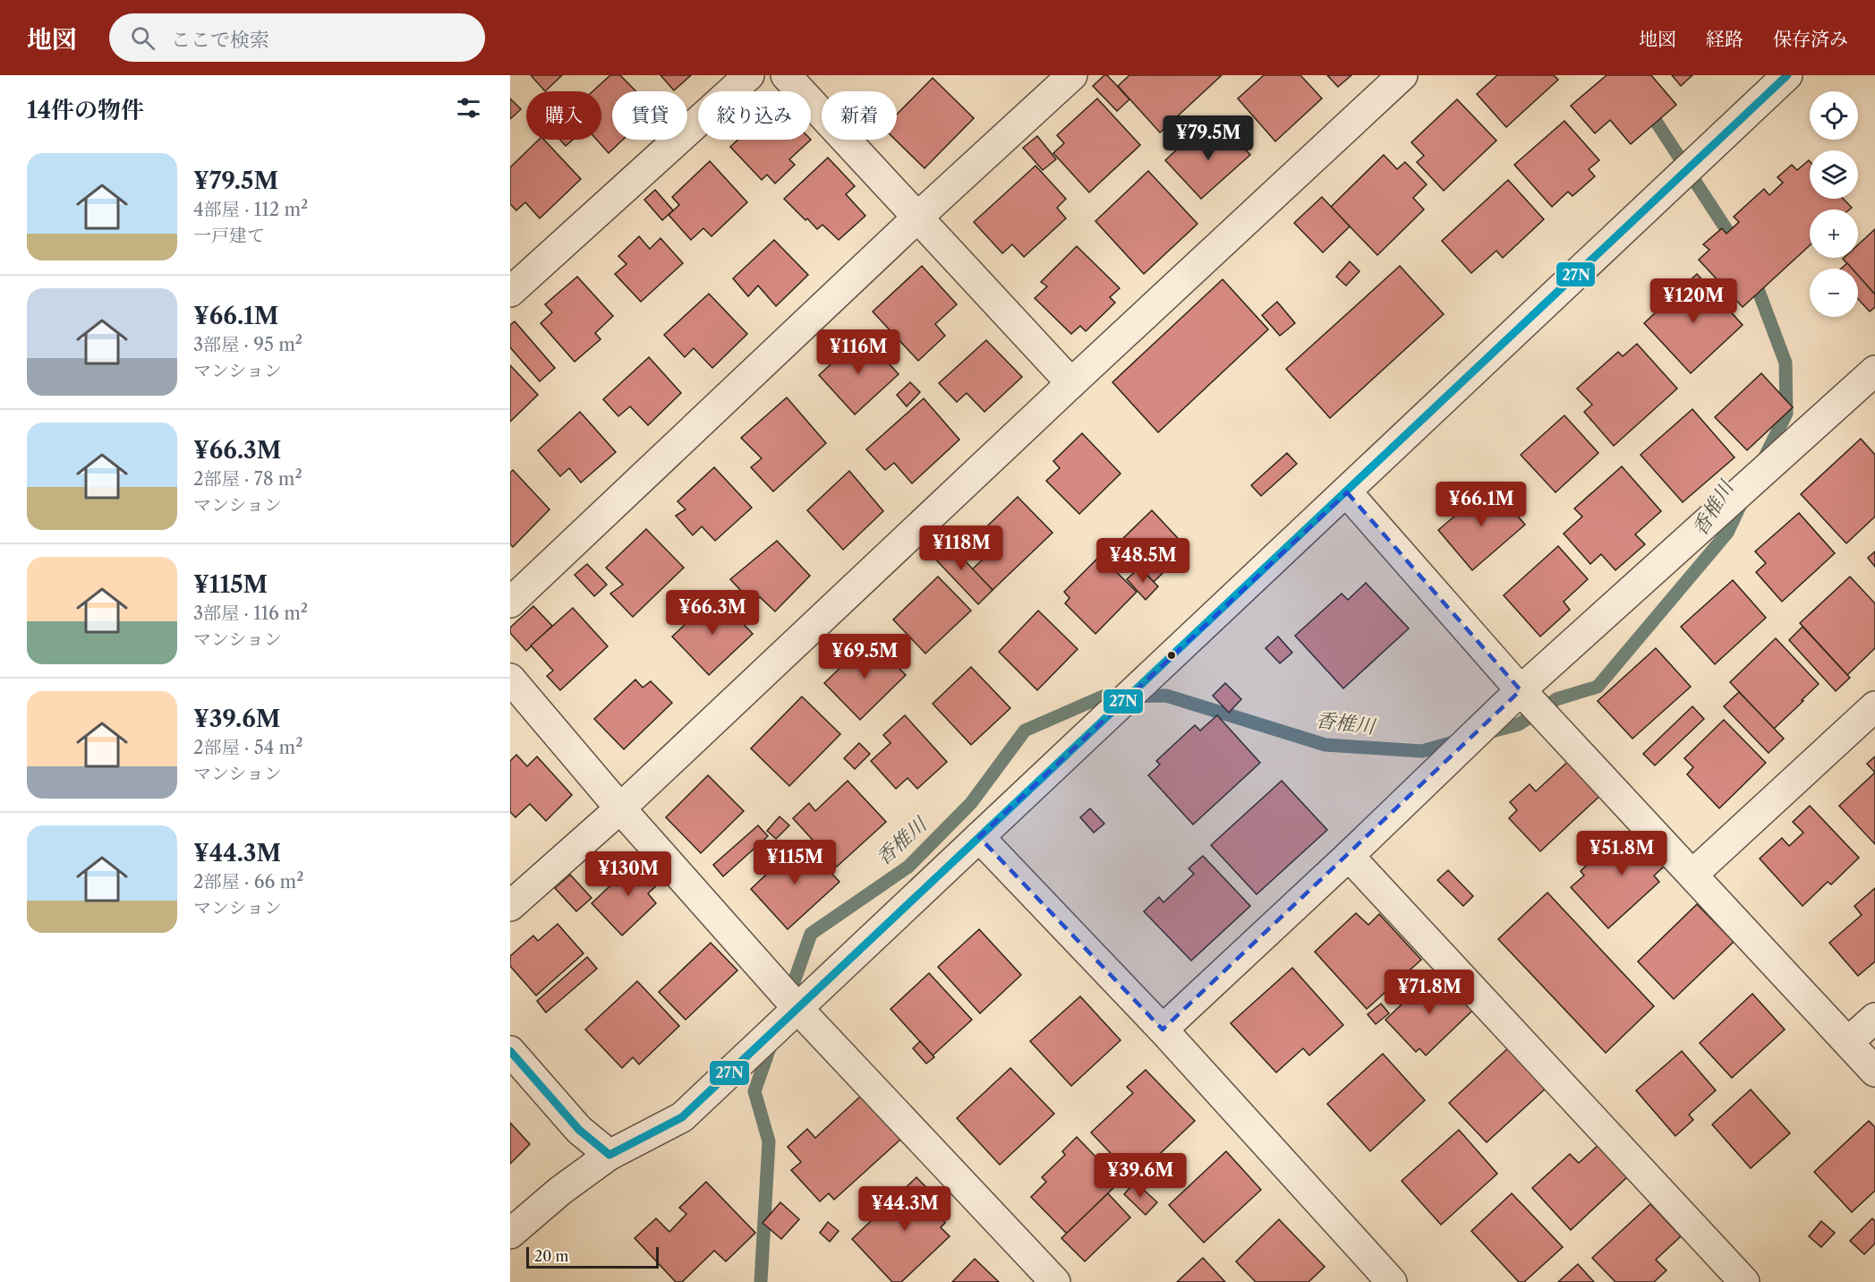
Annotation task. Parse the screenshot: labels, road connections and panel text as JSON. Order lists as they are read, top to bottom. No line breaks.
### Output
{"water":["香椎川"],"lines":["transit line 27N"],"scale_bar":"20 m","page":{"header":"地図","search":"ここで検索","nav":["地図","経路","保存済み"],"heading":"14件の物件","map_buttons":["+","−"],"chip":["購入","賃貸","絞り込み","新着"],"price":["¥79.5M","¥120M","¥116M","¥66.1M","¥118M","¥48.5M","¥66.3M","¥69.5M","¥51.8M","¥115M","¥130M","¥71.8M","¥39.6M","¥44.3M"],"list":[{"name":"¥79.5M","note":"4部屋 · 112 m² · 一戸建て"},{"name":"¥66.1M","note":"3部屋 · 95 m² · マンション"},{"name":"¥66.3M","note":"2部屋 · 78 m² · マンション"},{"name":"¥115M","note":"3部屋 · 116 m² · マンション"},{"name":"¥39.6M","note":"2部屋 · 54 m² · マンション"},{"name":"¥44.3M","note":"2部屋 · 66 m² · マンション"}],"scale":"20 m"}}
